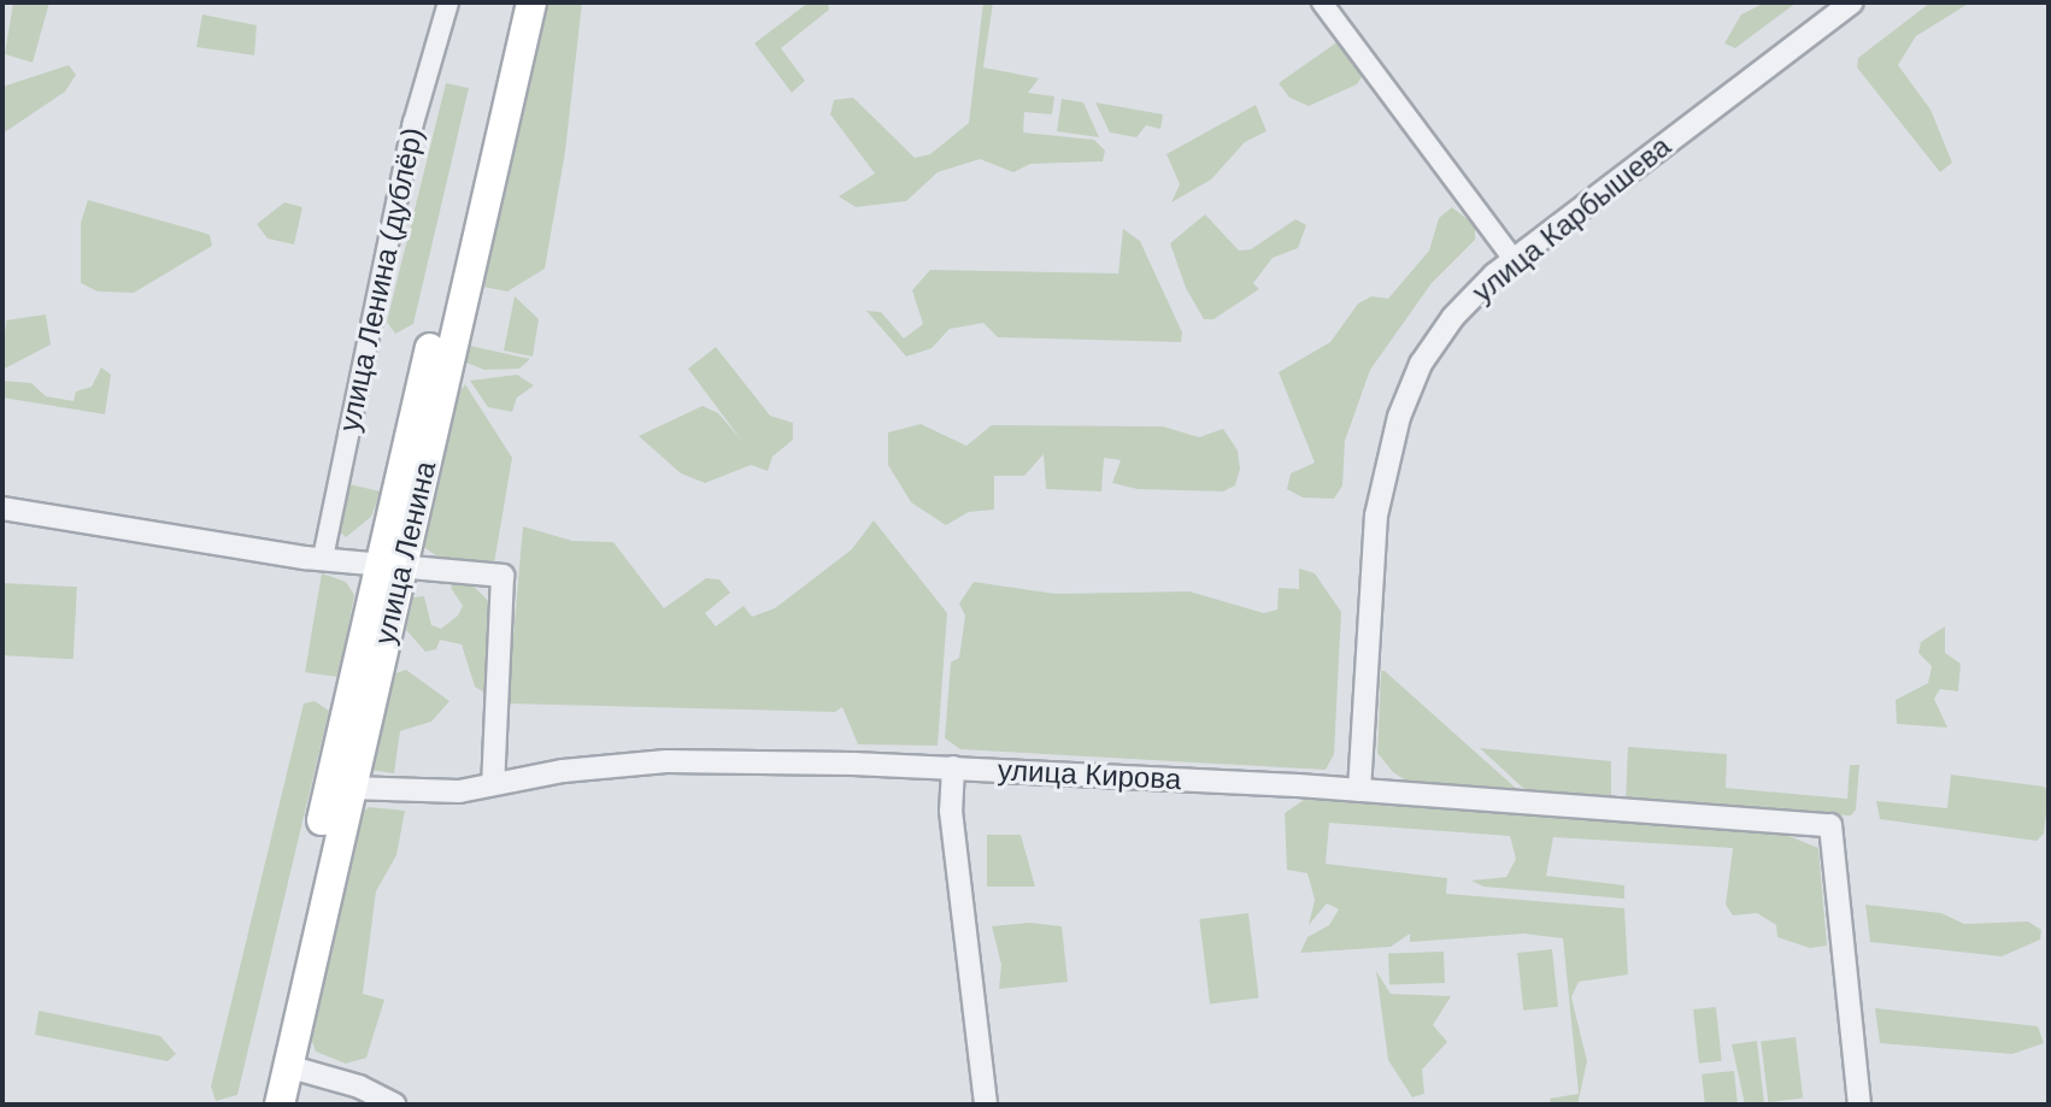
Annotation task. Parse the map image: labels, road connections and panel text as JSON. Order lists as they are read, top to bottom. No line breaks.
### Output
{"streets":{"main road":["улица Ленина"],"street":["улица Карбышева","улица Ленина (дублёр)","улица Кирова"]},"crossings":[["улица Карбышева","улица Кирова"],["улица Ленина","улица Кирова"]]}
